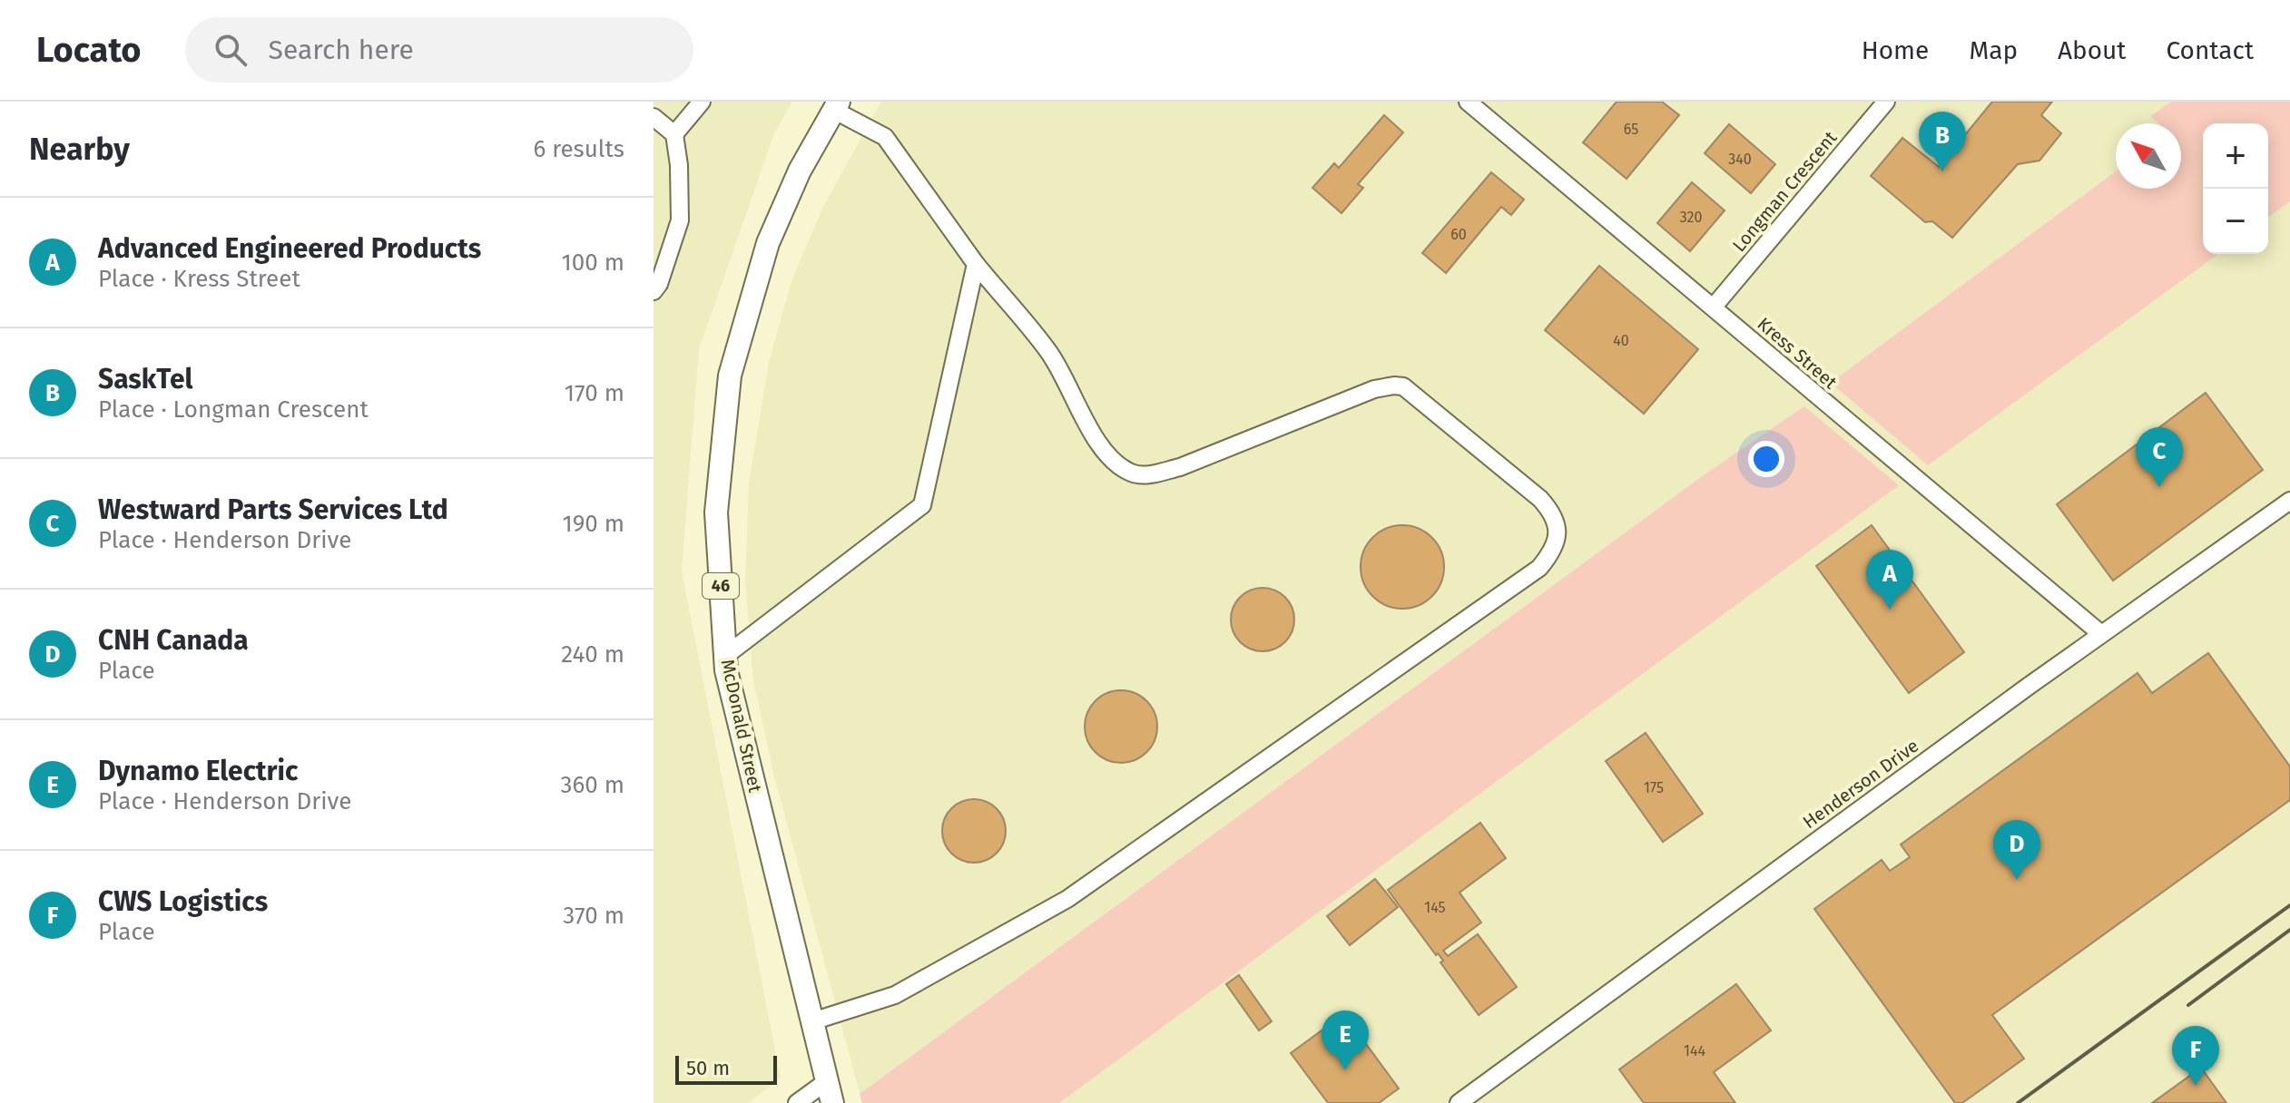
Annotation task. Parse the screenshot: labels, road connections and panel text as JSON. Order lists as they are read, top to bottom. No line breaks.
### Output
{"streets":{"main road":["46","McDonald Street"],"street":["Longman Crescent","Kress Street","Henderson Drive"]},"crossings":[["Longman Crescent","Kress Street"],["Kress Street","Henderson Drive"]],"house_numbers":["65","340","320","60","40","175","145","144"],"scale_bar":"50 m","north":"top left","page":{"header":"Locato","search":"Search here","nav":["Home","Map","About","Contact"],"heading":["Nearby","6 results"],"pins":["B","C","A","D","E","F"],"map_buttons":["+","−"],"list":[{"mark":"A","name":"Advanced Engineered Products","note":"Place · Kress Street","value":"100 m"},{"mark":"B","name":"SaskTel","note":"Place · Longman Crescent","value":"170 m"},{"mark":"C","name":"Westward Parts Services Ltd","note":"Place · Henderson Drive","value":"190 m"},{"mark":"D","name":"CNH Canada","note":"Place","value":"240 m"},{"mark":"E","name":"Dynamo Electric","note":"Place · Henderson Drive","value":"360 m"},{"mark":"F","name":"CWS Logistics","note":"Place","value":"370 m"}],"scale":"50 m"}}
